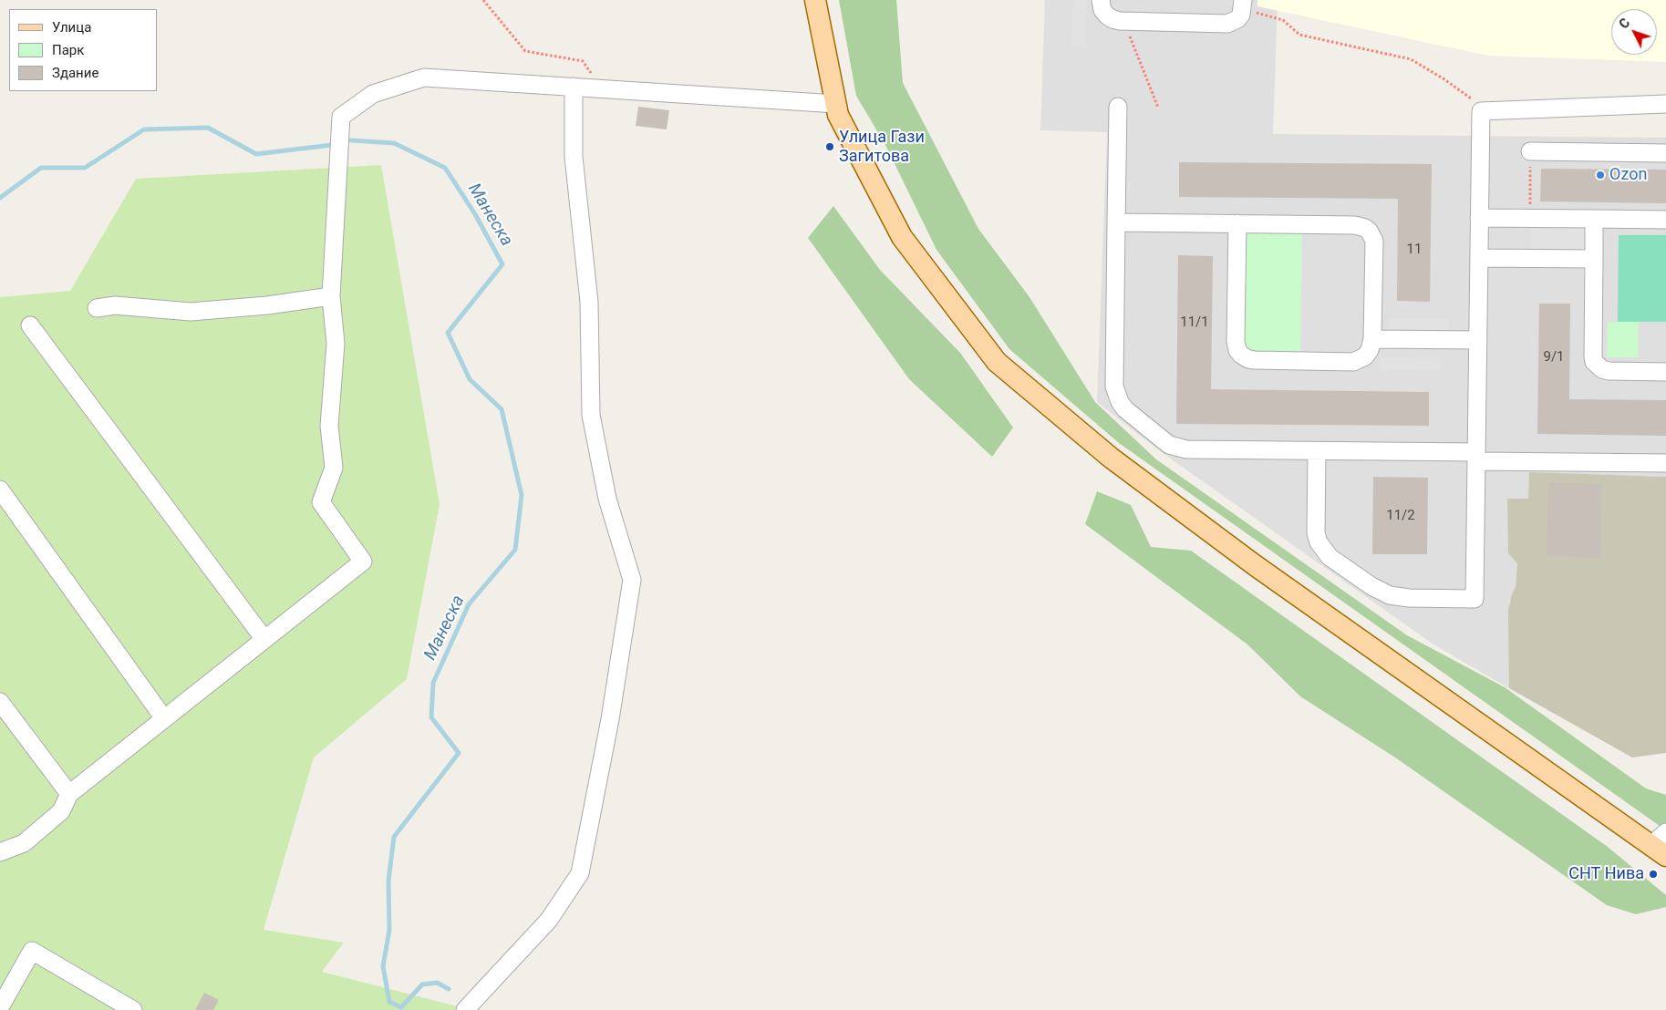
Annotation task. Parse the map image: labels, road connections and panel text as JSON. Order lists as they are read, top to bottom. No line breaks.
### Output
{"water":["Манеска"],"places":["Улица Гази Загитова","Ozon","СНТ Нива"],"house_numbers":["11","11/1","9/1","11/2"],"legend":["Улица","Парк","Здание"],"north":"top left"}
